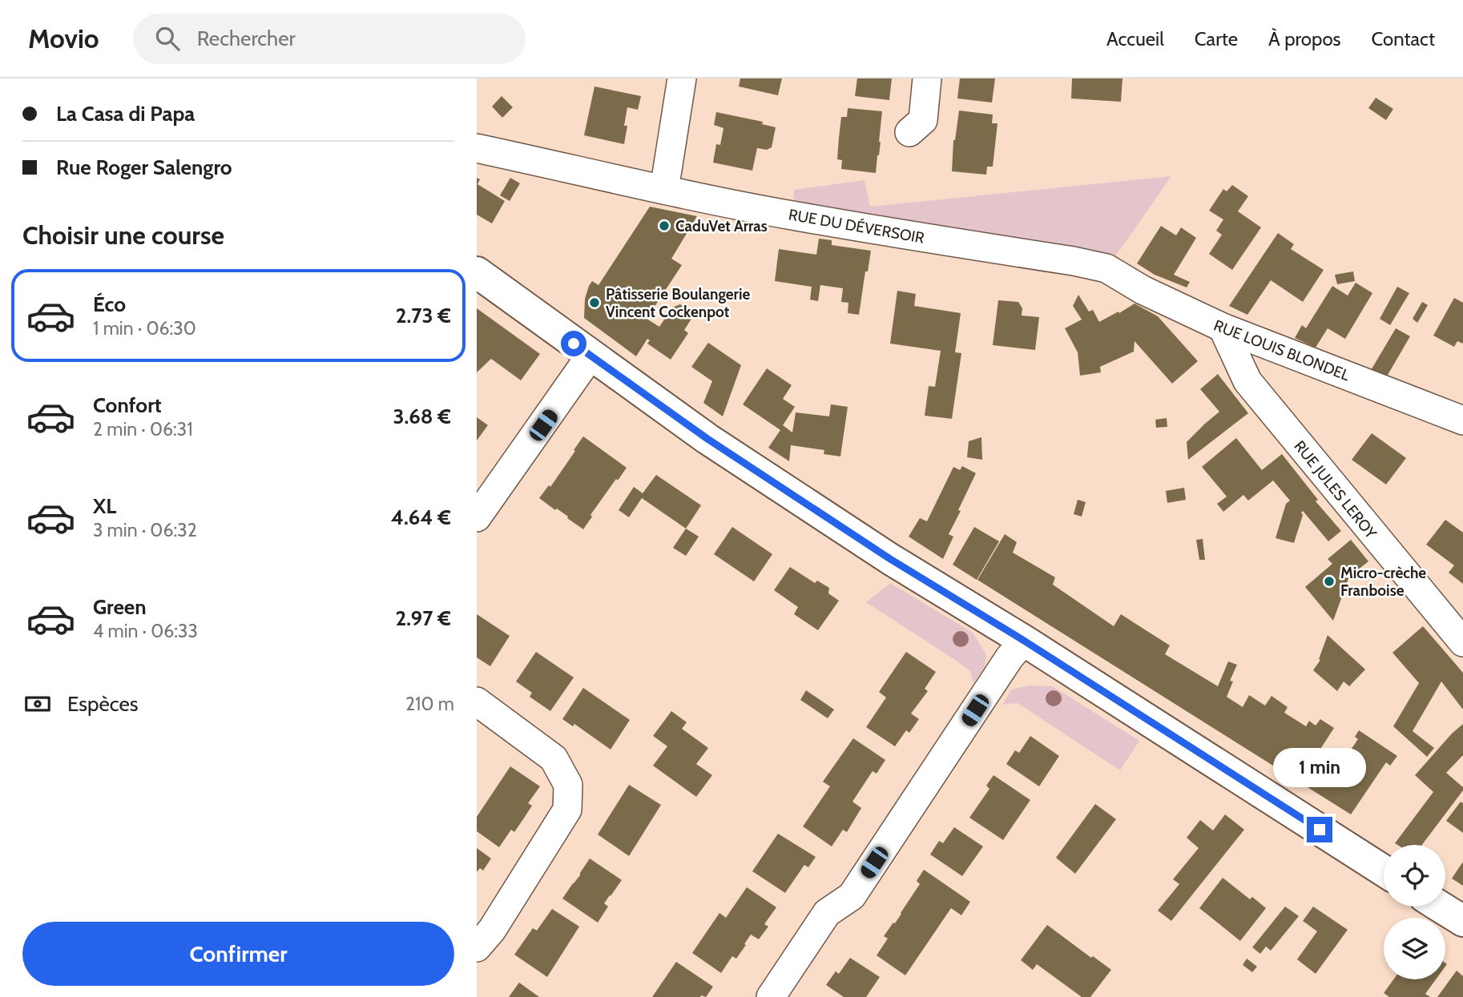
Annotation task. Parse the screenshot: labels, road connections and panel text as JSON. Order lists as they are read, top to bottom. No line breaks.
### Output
{"streets":{"street":["RUE DU DÉVERSOIR","RUE LOUIS BLONDEL","RUE JULES LEROY"]},"crossings":[["RUE DU DÉVERSOIR","RUE LOUIS BLONDEL"],["RUE LOUIS BLONDEL","RUE JULES LEROY"]],"places":["CaduVet Arras","Pâtisserie Boulangerie Vincent Cockenpot","Micro-crèche Franboise"],"page":{"header":"Movio","search":"Rechercher","nav":["Accueil","Carte","À propos","Contact"],"banner":["La Casa di Papa","Rue Roger Salengro"],"heading":"Choisir une course","list":[{"name":"Éco","note":"1 min · 06:30","value":"2.73 €"},{"name":"Confort","note":"2 min · 06:31","value":"3.68 €"},{"name":"XL","note":"3 min · 06:32","value":"4.64 €"},{"name":"Green","note":"4 min · 06:33","value":"2.97 €"}],"pay":["Espèces","210 m"],"bubble":"1 min","buttons":"Confirmer"}}
